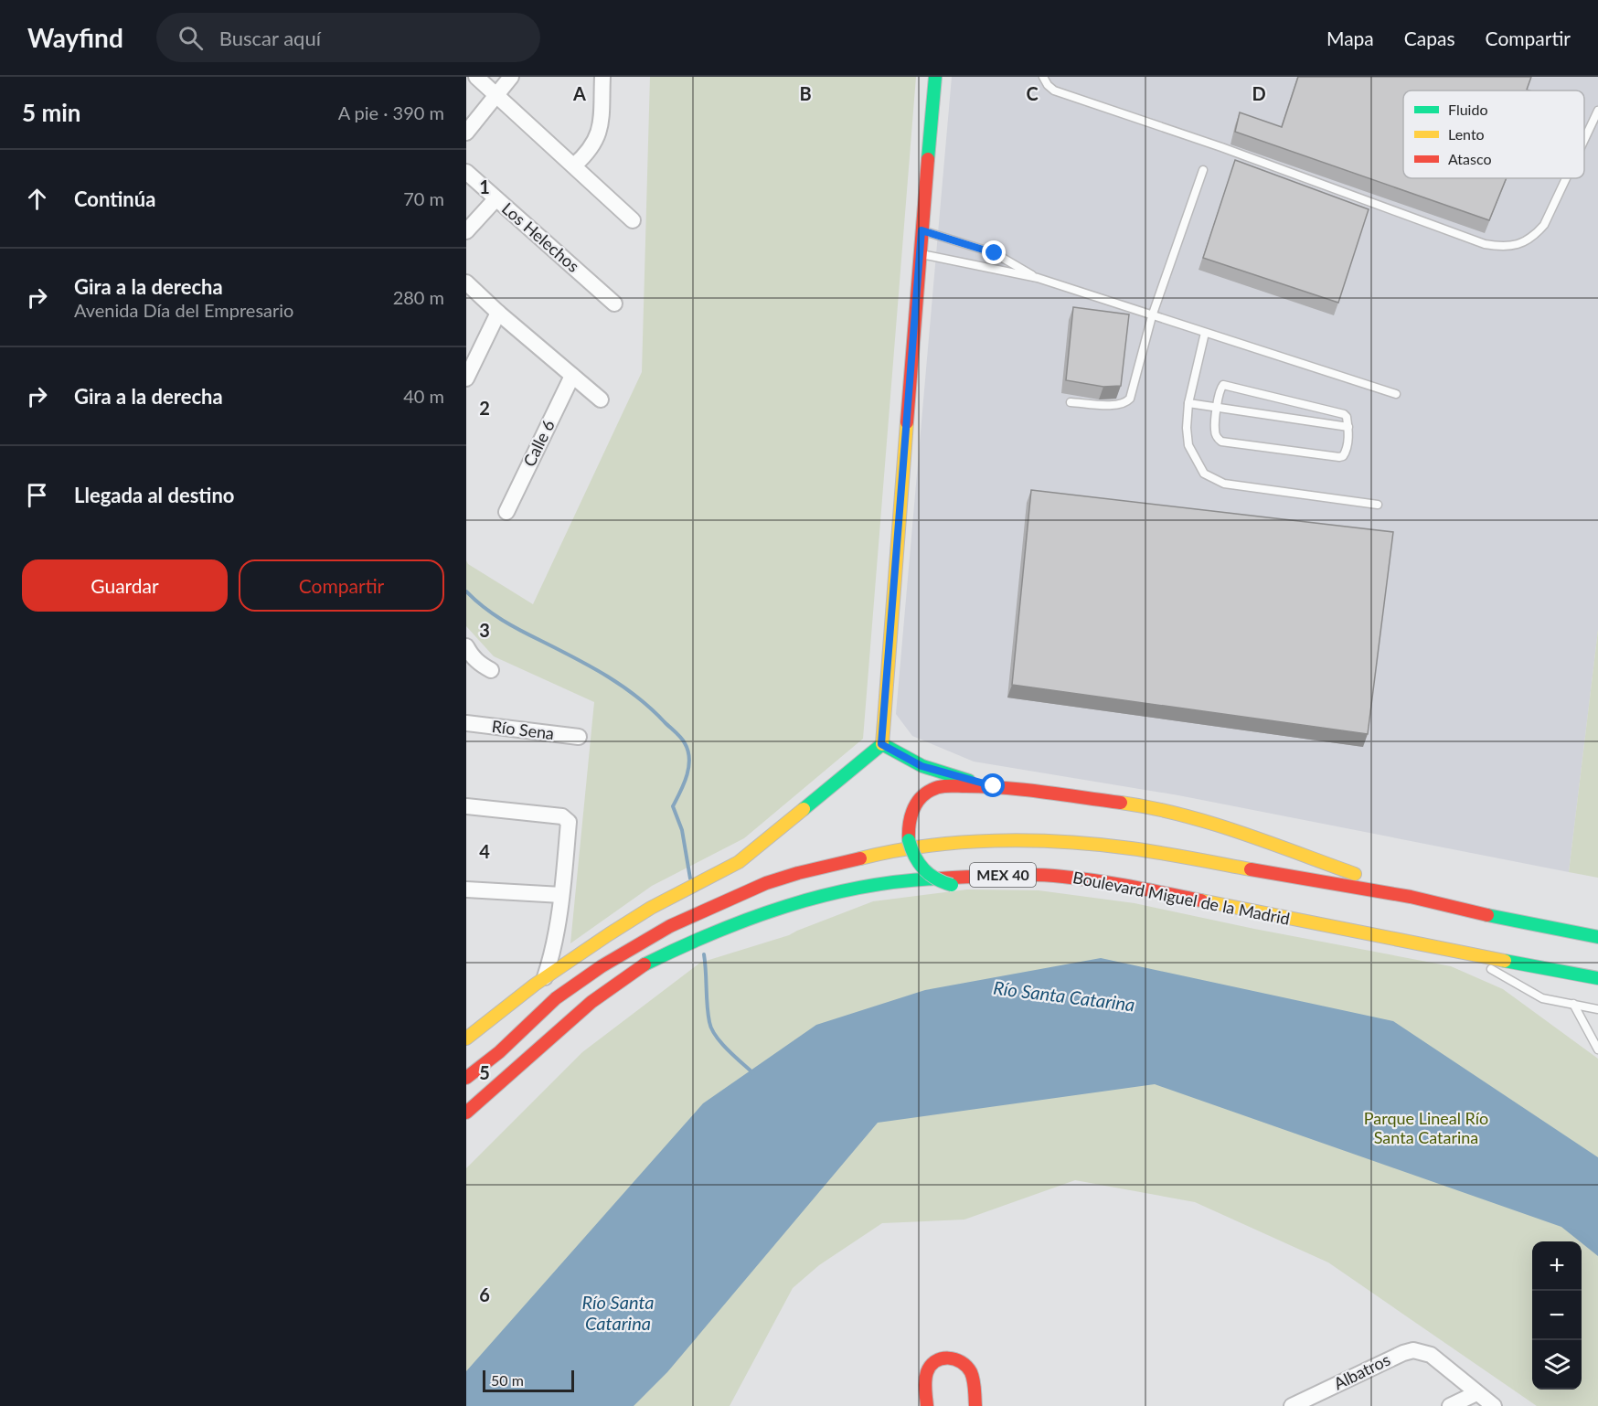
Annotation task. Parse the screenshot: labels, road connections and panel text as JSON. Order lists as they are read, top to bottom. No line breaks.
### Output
{"streets":{"main road":["MEX 40","Boulevard Miguel de la Madrid"],"street":["Los Helechos","Calle 6","Río Sena","Albatros"]},"water":["Río Santa Catarina"],"parks":["Parque Lineal Río Santa Catarina"],"legend":["Fluido","Lento","Atasco"],"scale_bar":"50 m","page":{"header":"Wayfind","search":"Buscar aquí","nav":["Mapa","Capas","Compartir"],"heading":["5 min","A pie · 390 m"],"list":[["Continúa","70 m"],["Gira a la derecha","Avenida Día del Empresario","280 m"],["Gira a la derecha","40 m"],"Llegada al destino"],"buttons":["Guardar","Compartir"],"map_buttons":["+","−"],"scale":"50 m"},"grid":{"columns":["A","B","C","D"],"rows":["1","2","3","4","5","6"]}}
